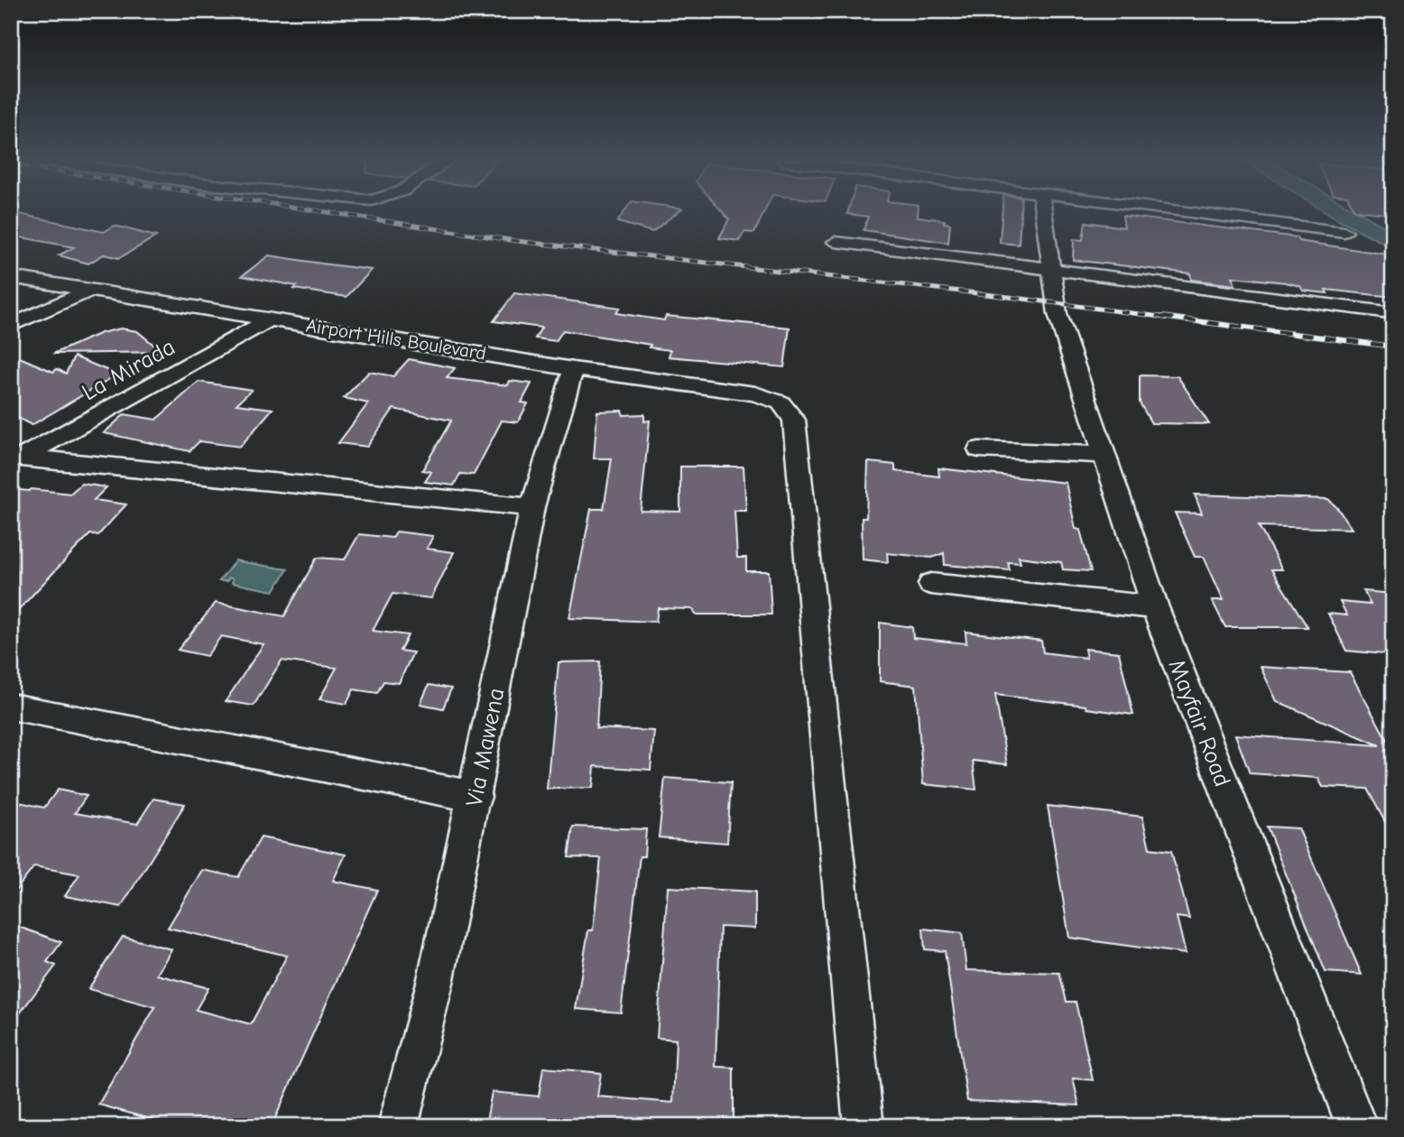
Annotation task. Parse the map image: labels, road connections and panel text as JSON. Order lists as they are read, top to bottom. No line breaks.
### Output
{"streets":{"street":["Airport Hills Boulevard","La Mirada","Mayfair Road","Via Mawena"]},"crossings":[["Airport Hills Boulevard","La Mirada"],["Airport Hills Boulevard","Via Mawena"]]}
